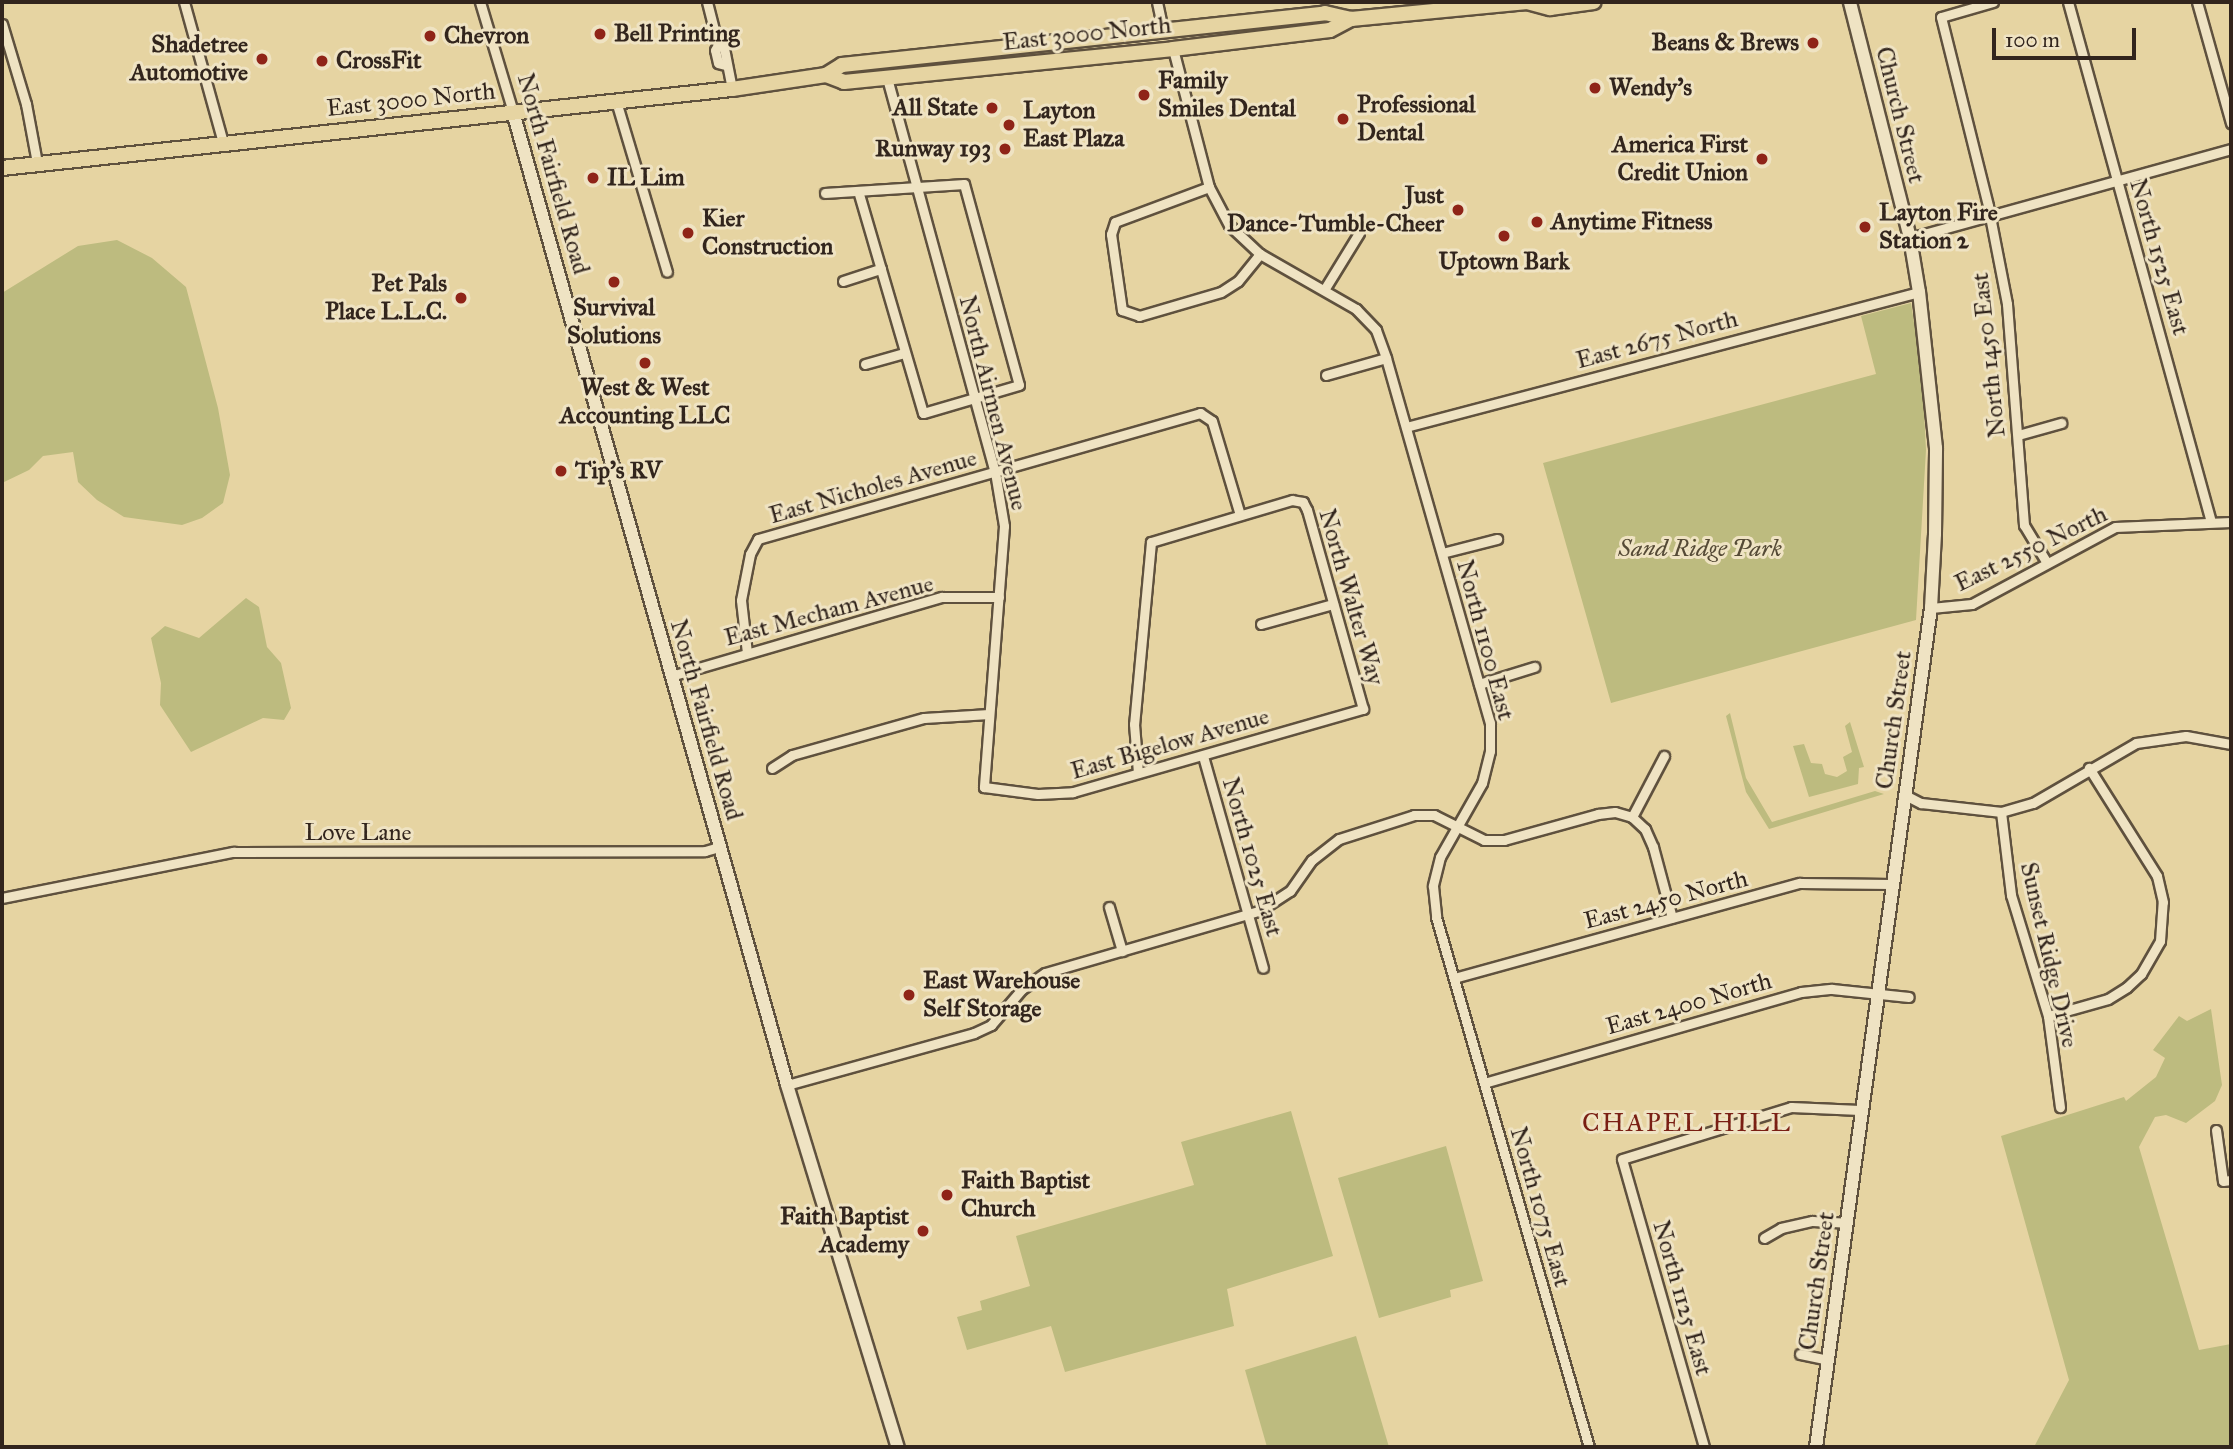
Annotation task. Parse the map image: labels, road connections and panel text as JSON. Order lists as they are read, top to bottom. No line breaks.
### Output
{"streets":{"main road":["East 3000 North"],"street":["Church Street","North Fairfield Road","North 1525 East","East 2675 North","North 1450 East","North Airmen Avenue","East Nicholes Avenue","East 2550 North","North Walter Way","East Mecham Avenue","North 1100 East","East Bigelow Avenue","Love Lane","North 1025 East","East 2450 North","Sunset Ridge Drive","East 2400 North","North 1075 East","North 1125 East"]},"crossings":[["East 3000 North","North Fairfield Road"],["East 3000 North","North Airmen Avenue"],["East 3000 North","North 1100 East"],["Church Street","East 2675 North"],["Church Street","East 2550 North"],["Church Street","East 2450 North"],["Church Street","East 2400 North"],["Church Street","North 1125 East"],["North Fairfield Road","East Mecham Avenue"],["North Fairfield Road","Love Lane"],["North 1525 East","East 2550 North"],["East 2675 North","North 1100 East"],["North 1450 East","East 2550 North"],["North Airmen Avenue","East Nicholes Avenue"],["North Airmen Avenue","East Mecham Avenue"],["North Airmen Avenue","East Bigelow Avenue"],["East Nicholes Avenue","North Walter Way"],["East Nicholes Avenue","East Mecham Avenue"],["North Walter Way","East Bigelow Avenue"],["North 1100 East","East 2450 North"],["North 1100 East","North 1075 East"],["East Bigelow Avenue","North 1025 East"],["East 2450 North","North 1075 East"],["East 2400 North","North 1075 East"]],"districts":["CHAPEL HILL"],"parks":["Sand Ridge Park"],"places":["Bell Printing","Chevron","Beans & Brews","Shadetree Automotive","CrossFit","Wendy's","Family Smiles Dental","All State","Professional Dental","Layton East Plaza","Runway 193","America First Credit Union","IL Lim","Just Dance-Tumble-Cheer","Anytime Fitness","Layton Fire Station 2","Kier Construction","Uptown Bark","Survival Solutions","Pet Pals Place L.L.C.","West & West Accounting LLC","Tip's RV","East Warehouse Self Storage","Faith Baptist Church","Faith Baptist Academy"],"scale_bar":"100 m"}
